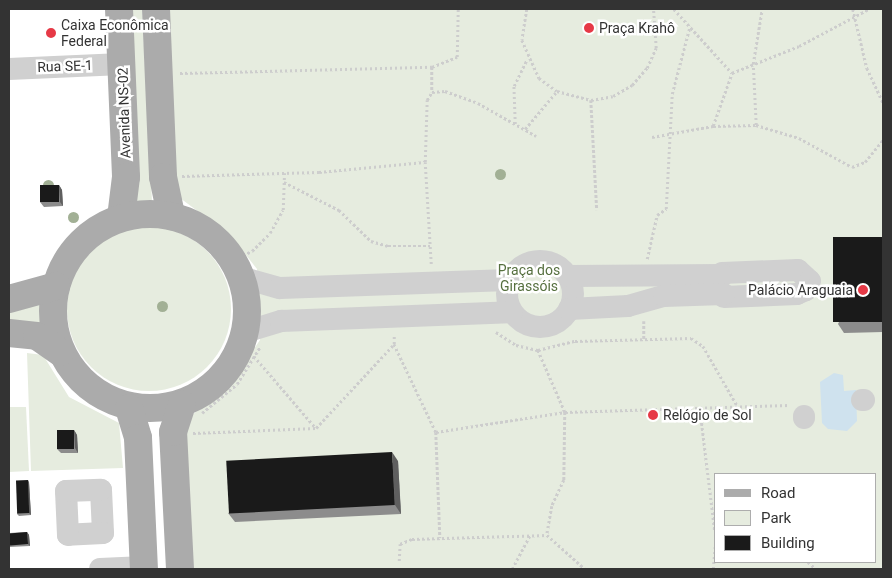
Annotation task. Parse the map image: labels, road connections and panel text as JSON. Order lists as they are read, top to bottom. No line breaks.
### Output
{"streets":{"main road":["Avenida NS-02"],"street":["Rua SE-1"]},"crossings":[["Rua SE-1","Avenida NS-02"]],"parks":["Praça dos Girassóis"],"places":["Praça Krahô","Caixa Econômica Federal","Palácio Araguaia","Relógio de Sol"],"legend":["Road","Park","Building"]}
